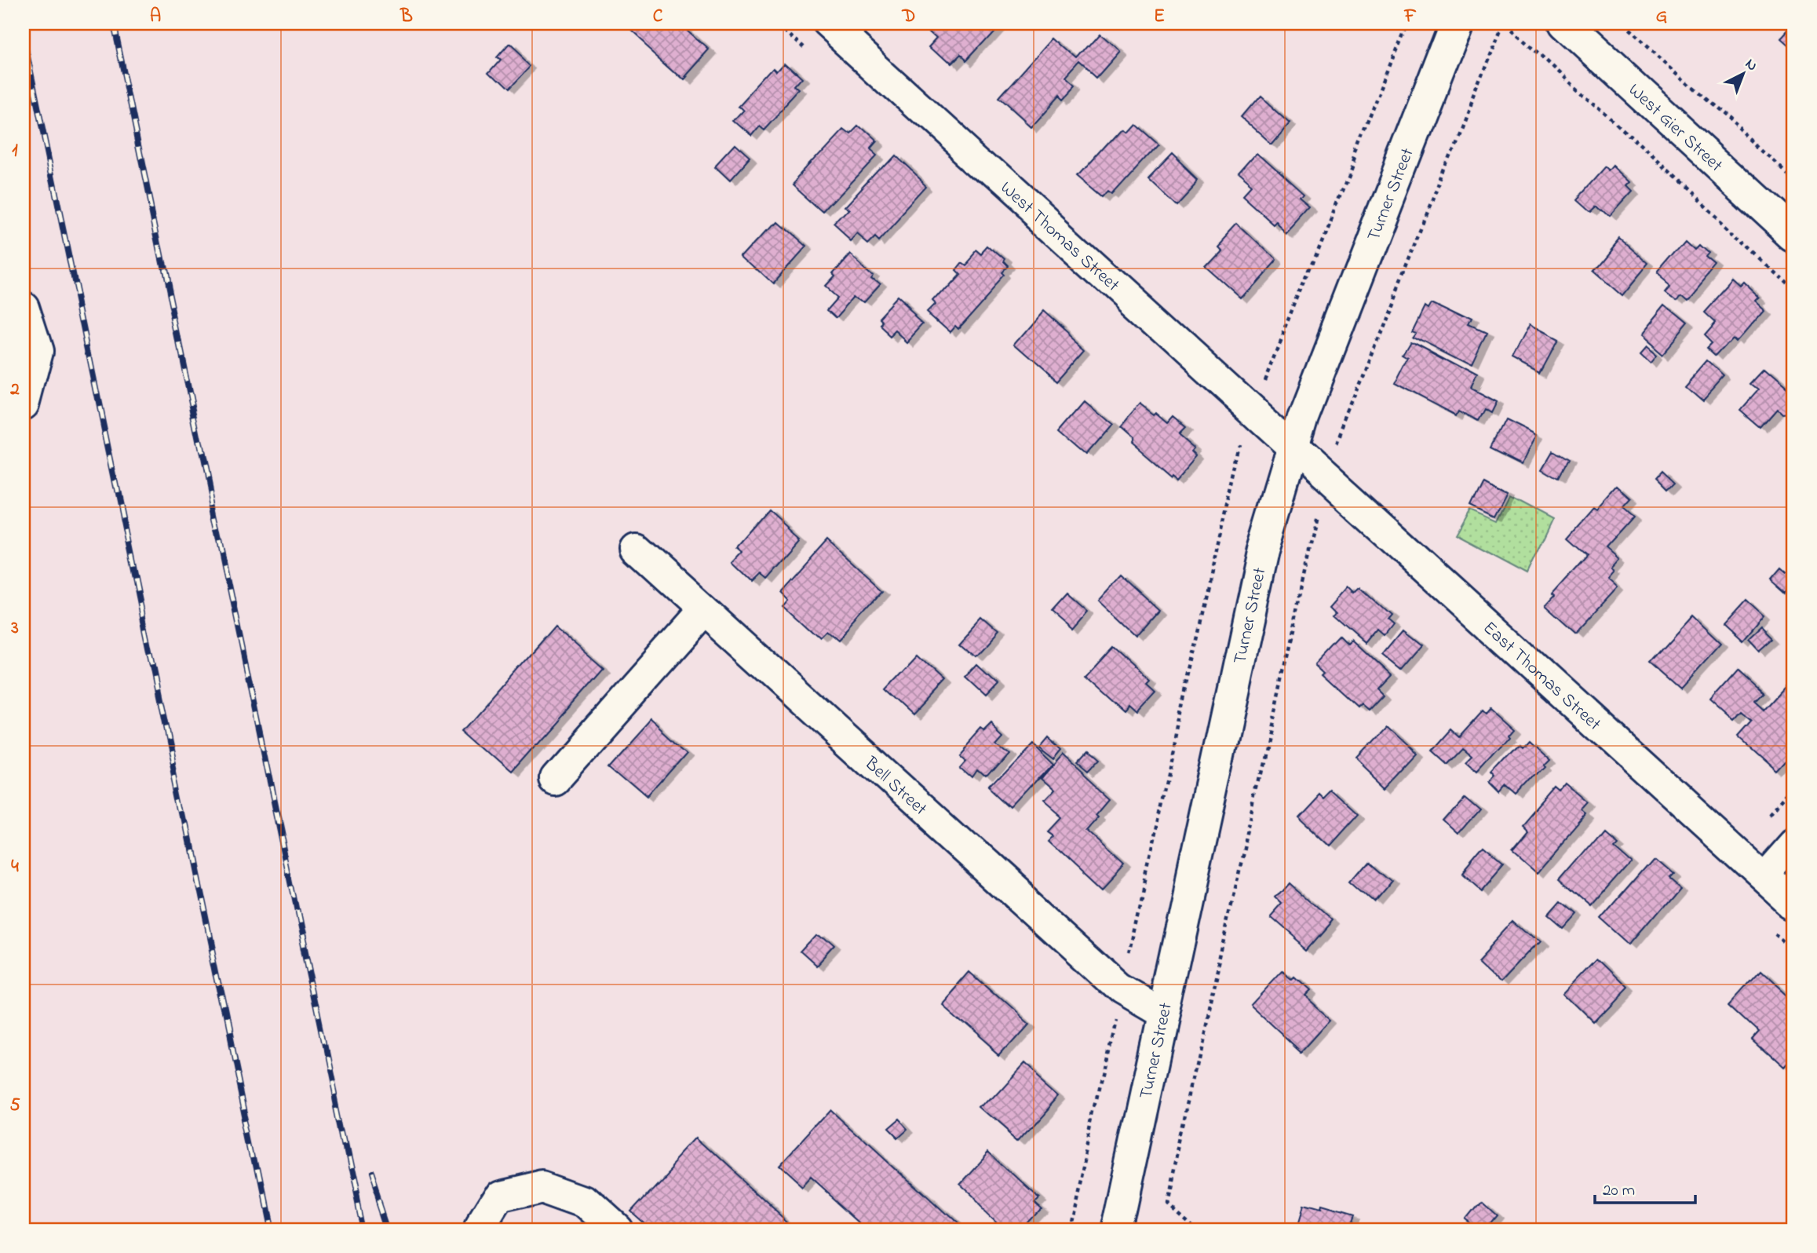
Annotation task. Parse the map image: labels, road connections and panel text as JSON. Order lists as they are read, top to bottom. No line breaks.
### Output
{"streets":{"street":["West Gier Street","Turner Street","West Thomas Street","East Thomas Street","Bell Street"]},"crossings":[["Turner Street","West Thomas Street"],["Turner Street","East Thomas Street"],["Turner Street","Bell Street"],["West Thomas Street","East Thomas Street"]],"scale_bar":"20 m","north":"top right","grid":{"columns":["A","B","C","D","E","F","G"],"rows":["1","2","3","4","5"]}}
